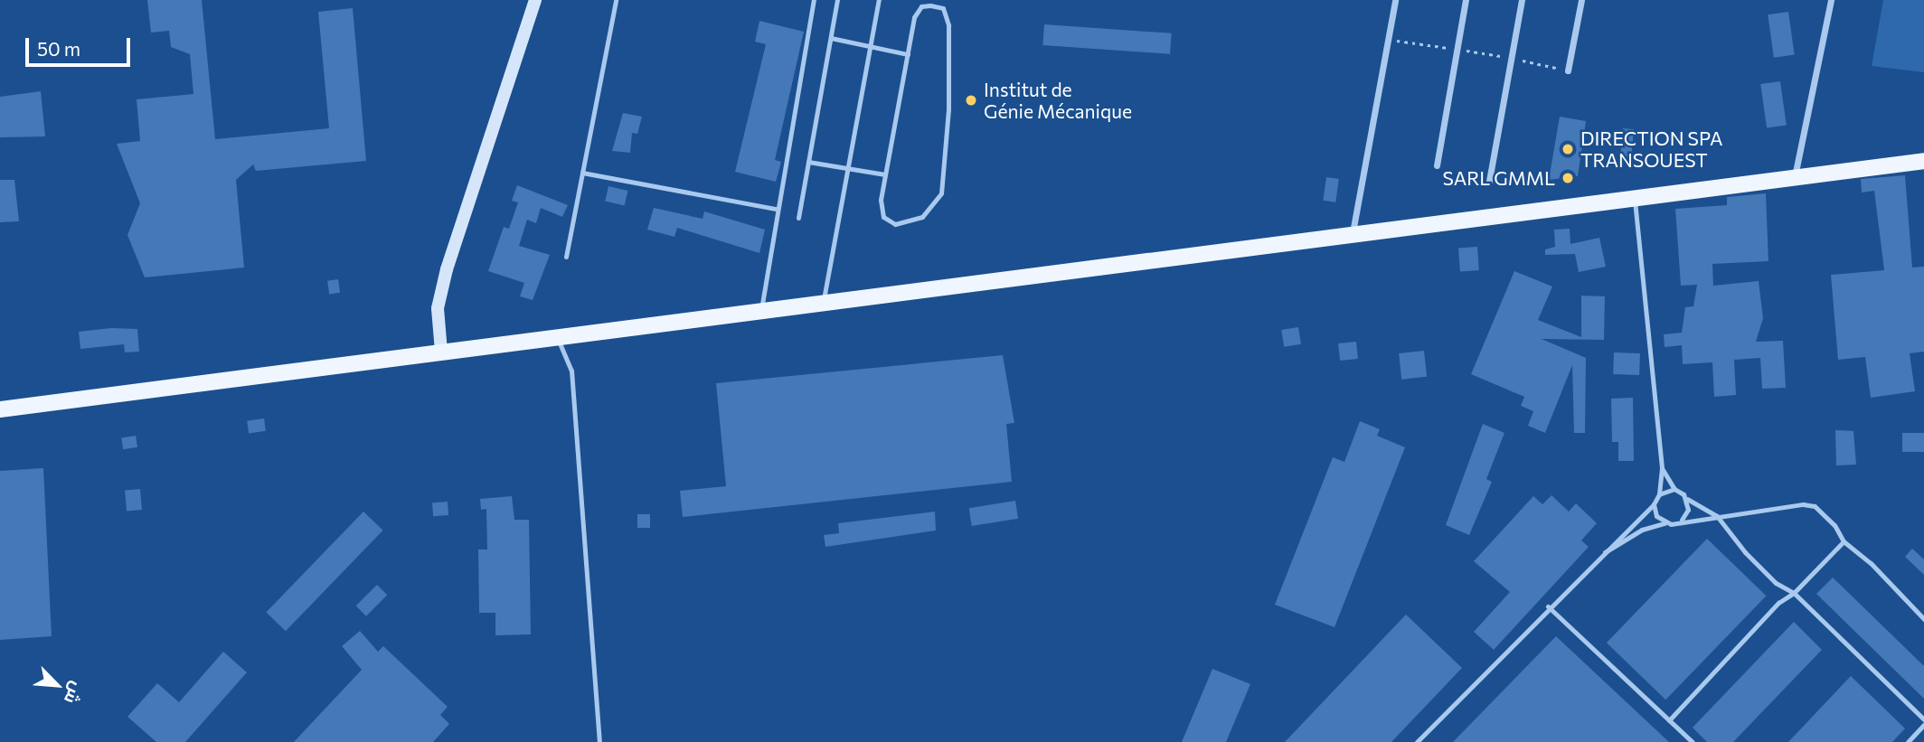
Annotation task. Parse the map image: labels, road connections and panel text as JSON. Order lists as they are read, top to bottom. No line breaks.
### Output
{"places":["Institut de Génie Mécanique","DIRECTION SPA TRANSOUEST","SARL GMML"],"scale_bar":"50 m","north":"bottom right"}
